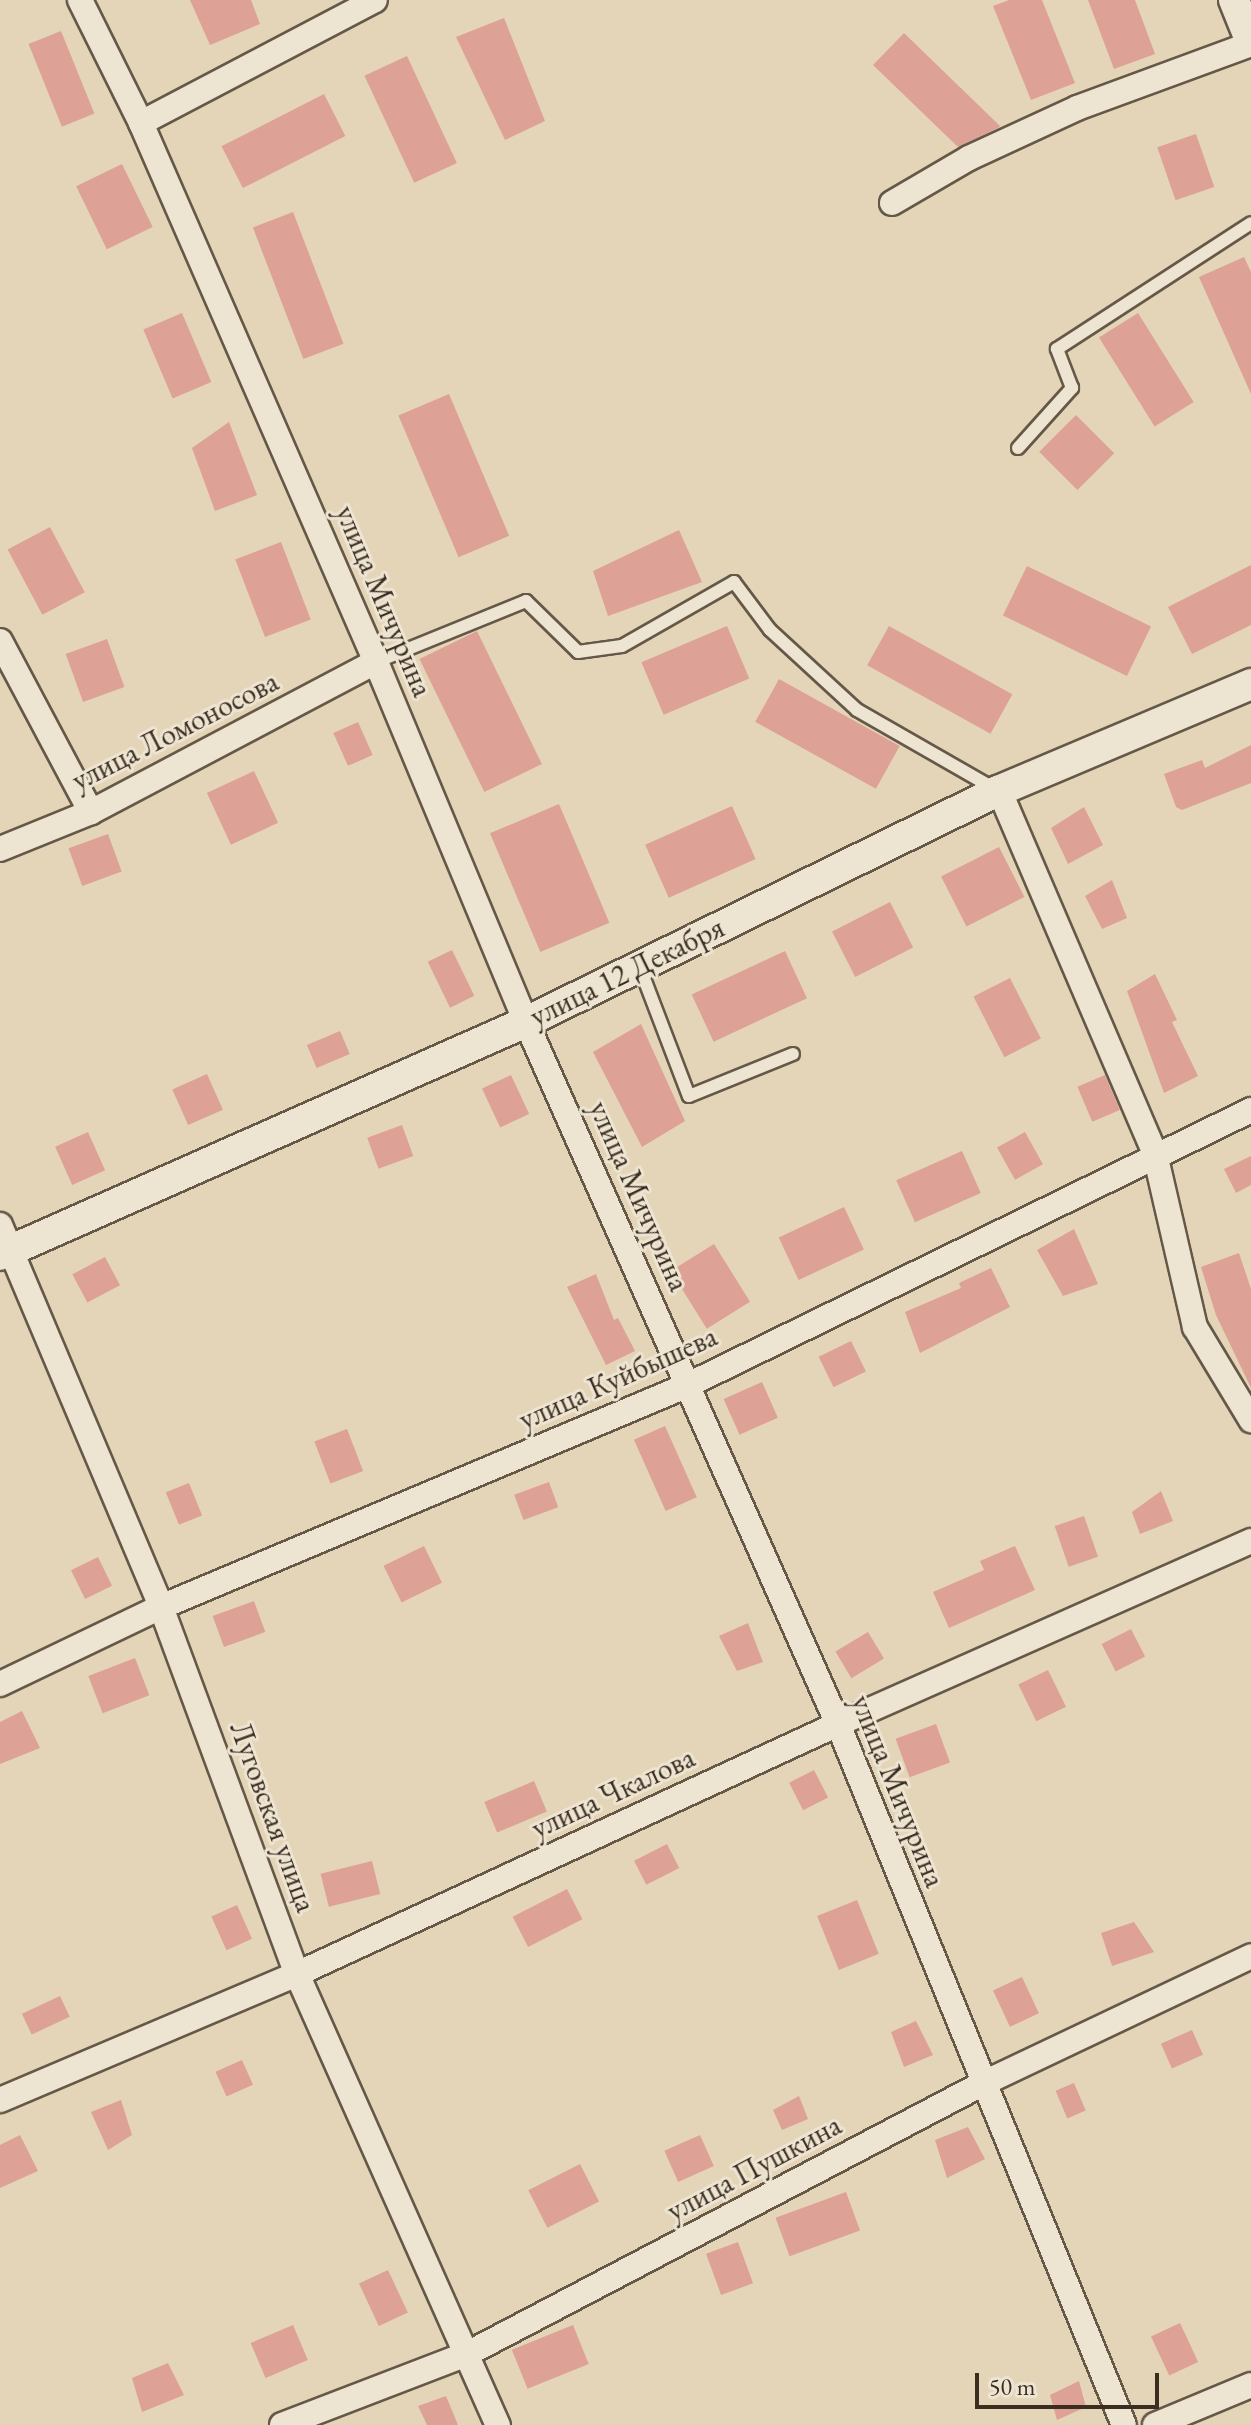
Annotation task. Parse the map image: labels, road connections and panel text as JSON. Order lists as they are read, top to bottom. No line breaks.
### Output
{"streets":{"street":["улица Мичурина","улица Ломоносова","улица 12 Декабря","улица Куйбышева","улица Чкалова","Луговская улица","улица Пушкина"]},"crossings":[["улица Мичурина","улица Ломоносова"],["улица Мичурина","улица 12 Декабря"],["улица Мичурина","улица Куйбышева"],["улица Мичурина","улица Чкалова"],["улица Мичурина","улица Пушкина"],["улица 12 Декабря","Луговская улица"],["улица Куйбышева","Луговская улица"],["улица Чкалова","Луговская улица"],["Луговская улица","улица Пушкина"]],"scale_bar":"50 m"}
